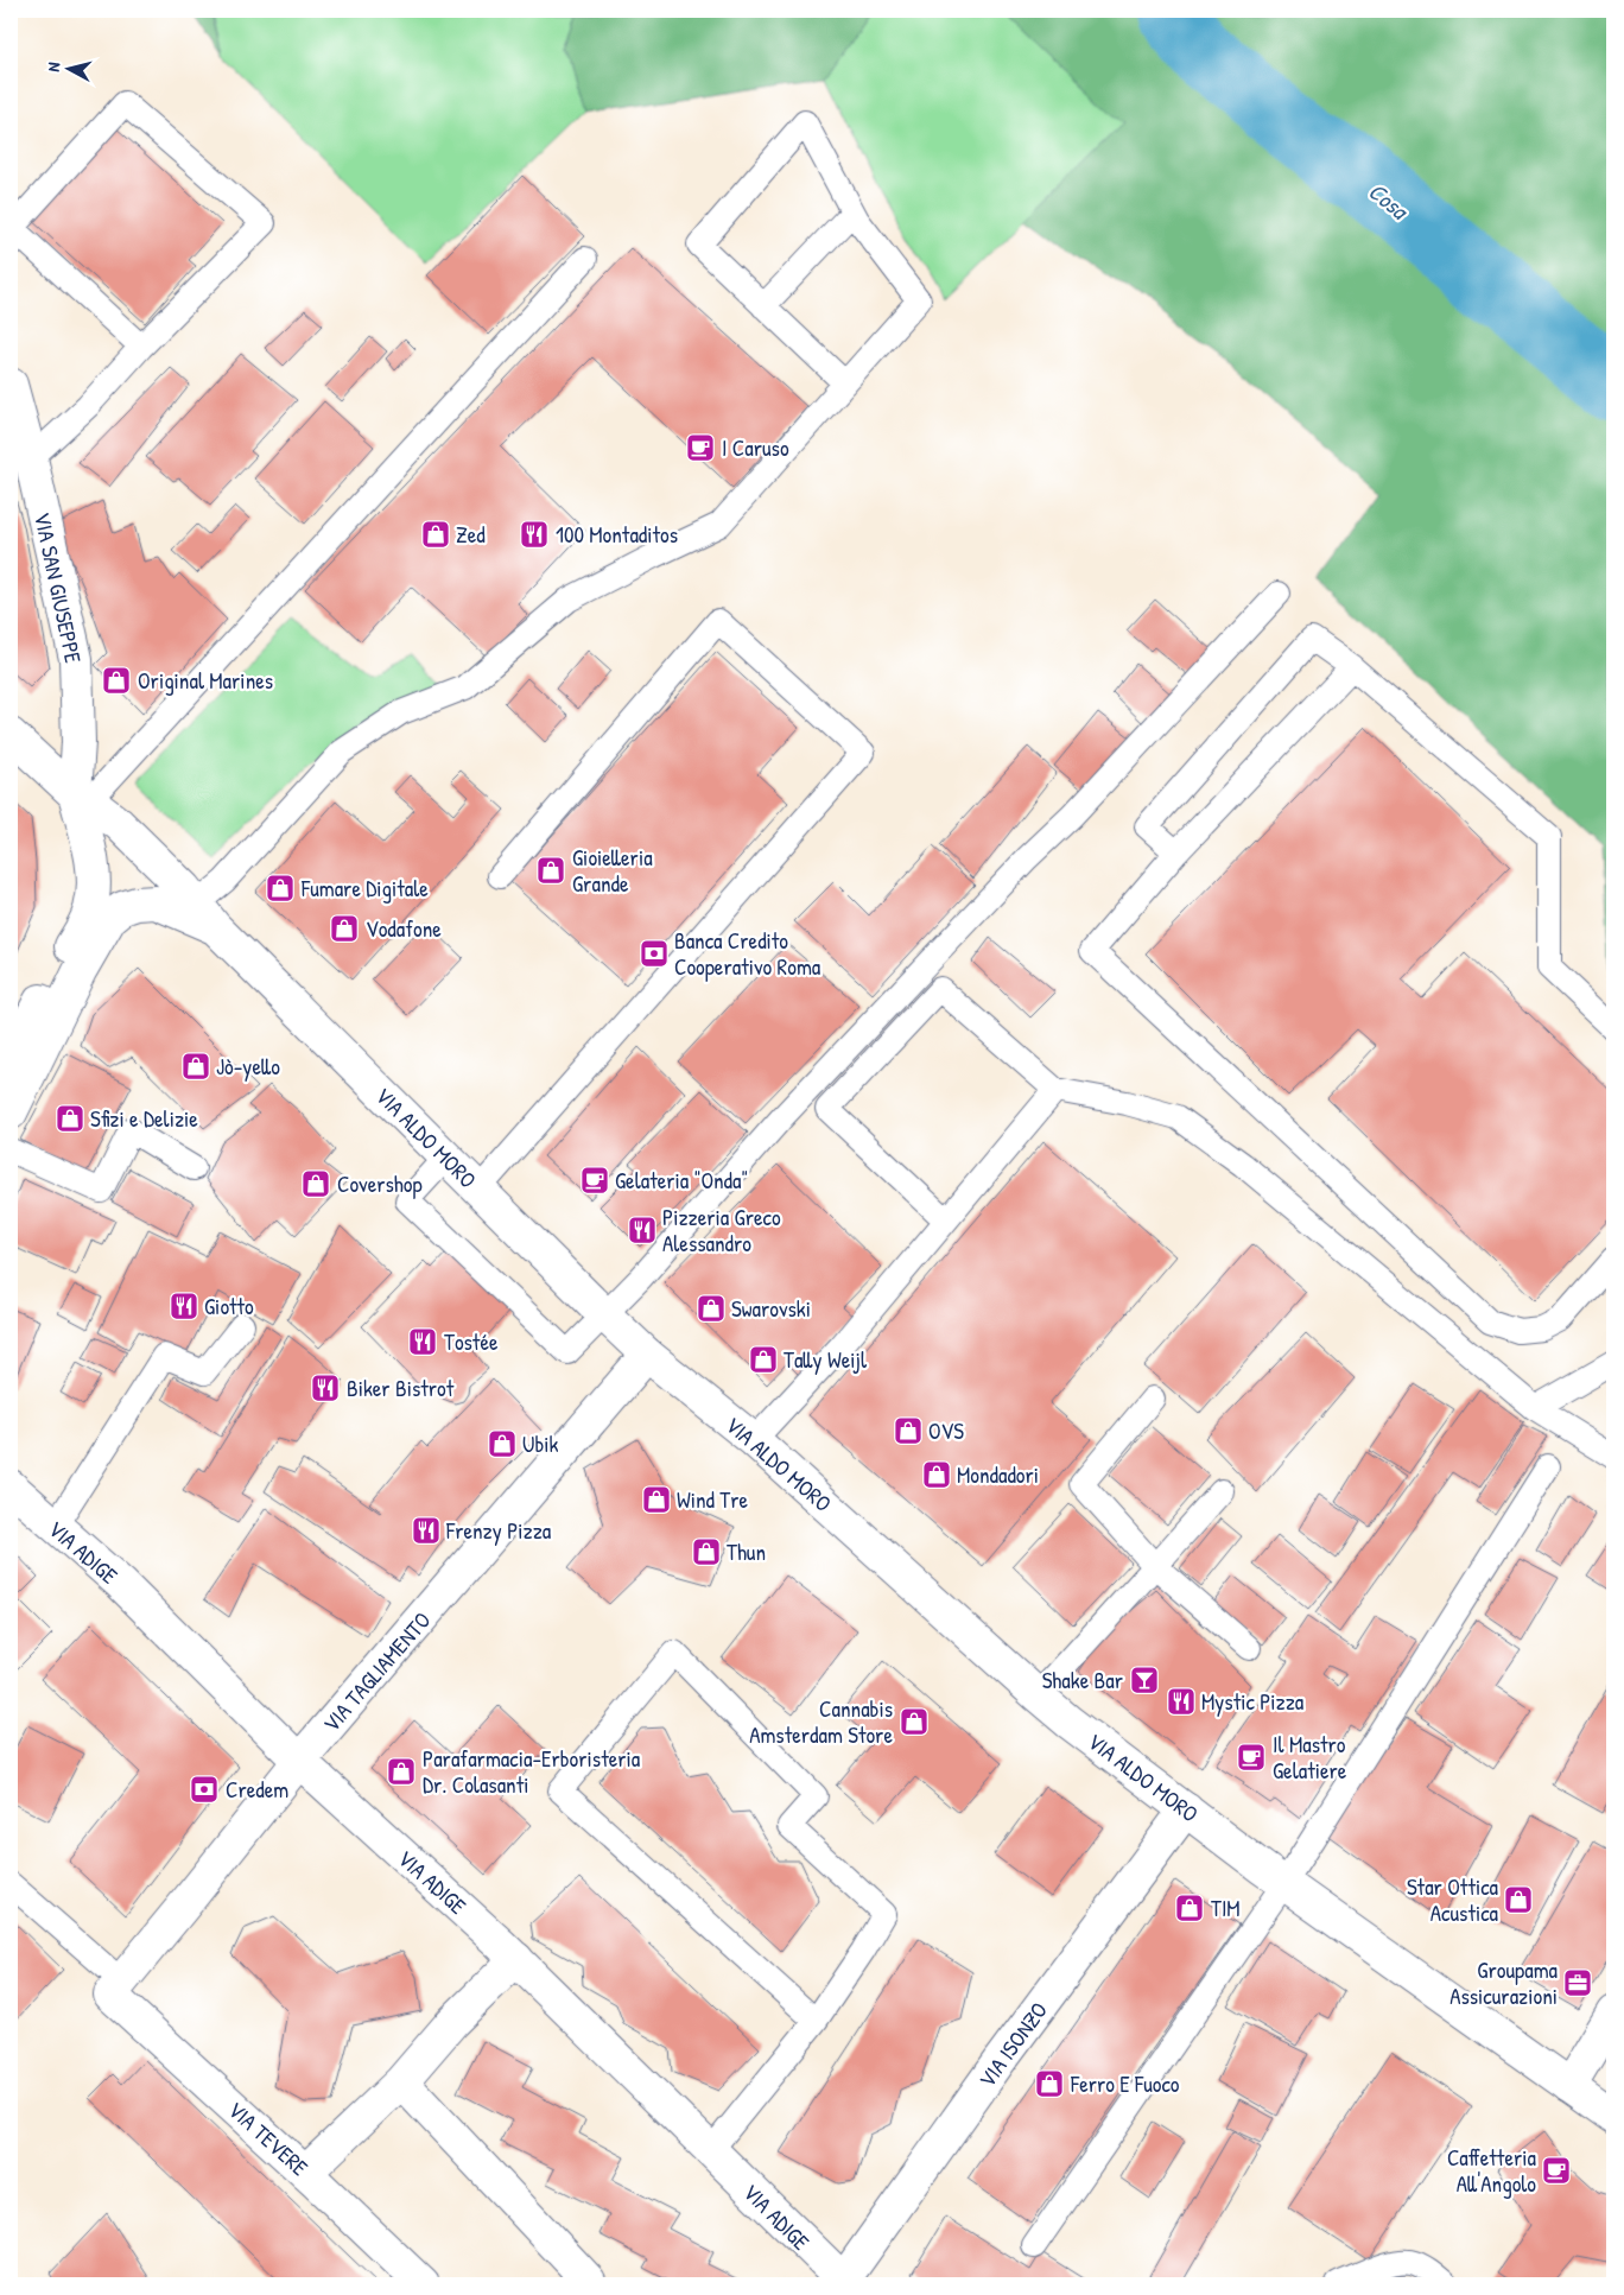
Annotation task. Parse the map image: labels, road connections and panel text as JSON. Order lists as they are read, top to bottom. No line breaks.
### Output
{"streets":{"main road":["VIA SAN GIUSEPPE","VIA ALDO MORO","VIA ADIGE","VIA TAGLIAMENTO","VIA ISONZO","VIA TEVERE"]},"crossings":[["VIA SAN GIUSEPPE","VIA ALDO MORO"],["VIA ALDO MORO","VIA TAGLIAMENTO"],["VIA ALDO MORO","VIA ISONZO"],["VIA ADIGE","VIA TAGLIAMENTO"],["VIA ADIGE","VIA ISONZO"],["VIA TAGLIAMENTO","VIA TEVERE"]],"water":["Cosa"],"places":{"cafe":["I Caruso","Gelateria \"Onda\"","Il Mastro Gelatiere","Caffetteria All'Angolo"],"shop":["Zed","Original Marines","Gioielleria Grande","Fumare Digitale","Vodafone","Jò-yello","Sfizi e Delizie","Covershop","Swarovski","Tally Weijl","OVS","Ubik","Mondadori","Wind Tre","Thun","Cannabis Amsterdam Store","Parafarmacia-Erboristeria Dr. Colasanti","Star Ottica Acustica","TIM","Ferro E Fuoco"],"restaurant":["100 Montaditos","Pizzeria Greco Alessandro","Giotto","Tostée","Biker Bistrot","Frenzy Pizza","Mystic Pizza"],"bank":["Banca Credito Cooperativo Roma","Credem"],"bar":["Shake Bar"],"office":["Groupama Assicurazioni"]},"north":"left"}
